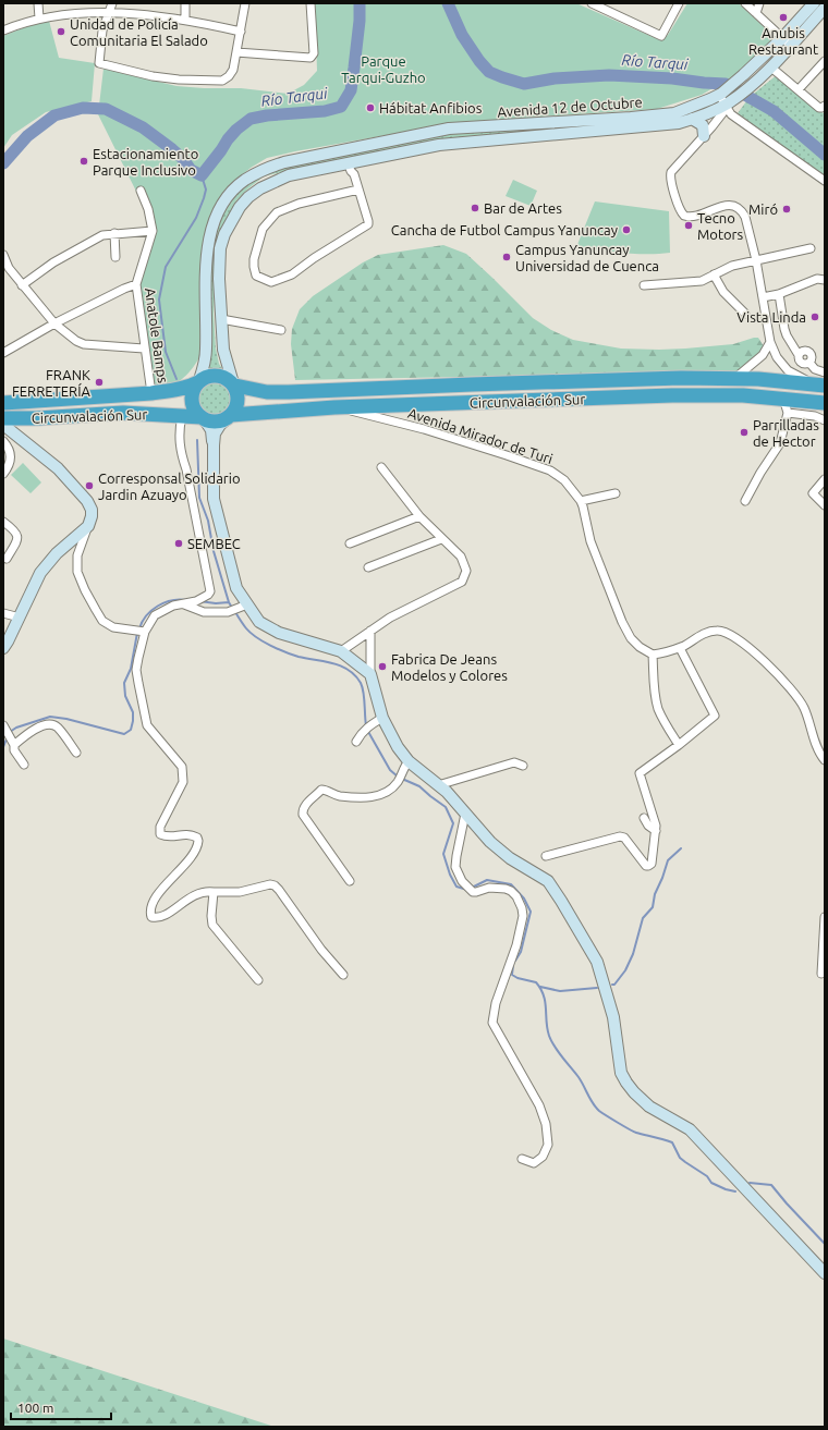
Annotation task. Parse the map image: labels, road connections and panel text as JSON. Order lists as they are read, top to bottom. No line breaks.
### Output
{"streets":{"highway":["Circunvalación Sur"],"main road":["Avenida 12 de Octubre"],"street":["Anatole Bamps","Avenida Mirador de Turi"]},"crossings":[["Avenida 12 de Octubre","Circunvalación Sur"],["Anatole Bamps","Circunvalación Sur"],["Circunvalación Sur","Avenida Mirador de Turi"]],"water":["Río Tarqui"],"parks":["Parque Tarqui-Guzho"],"places":["Anubis Restaurant","Unidad de Policía Comunitaria El Salado","Hábitat Anfibios","Estacionamiento Parque Inclusivo","Bar de Artes","Miró","Tecno Motors","Cancha de Futbol Campus Yanuncay","Campus Yanuncay Universidad de Cuenca","Vista Linda","FRANK FERRETERÍA","Parrilladas de Hector","Corresponsal Solidario Jardin Azuayo","SEMBEC","Fabrica De Jeans Modelos y Colores"],"scale_bar":"100 m"}
